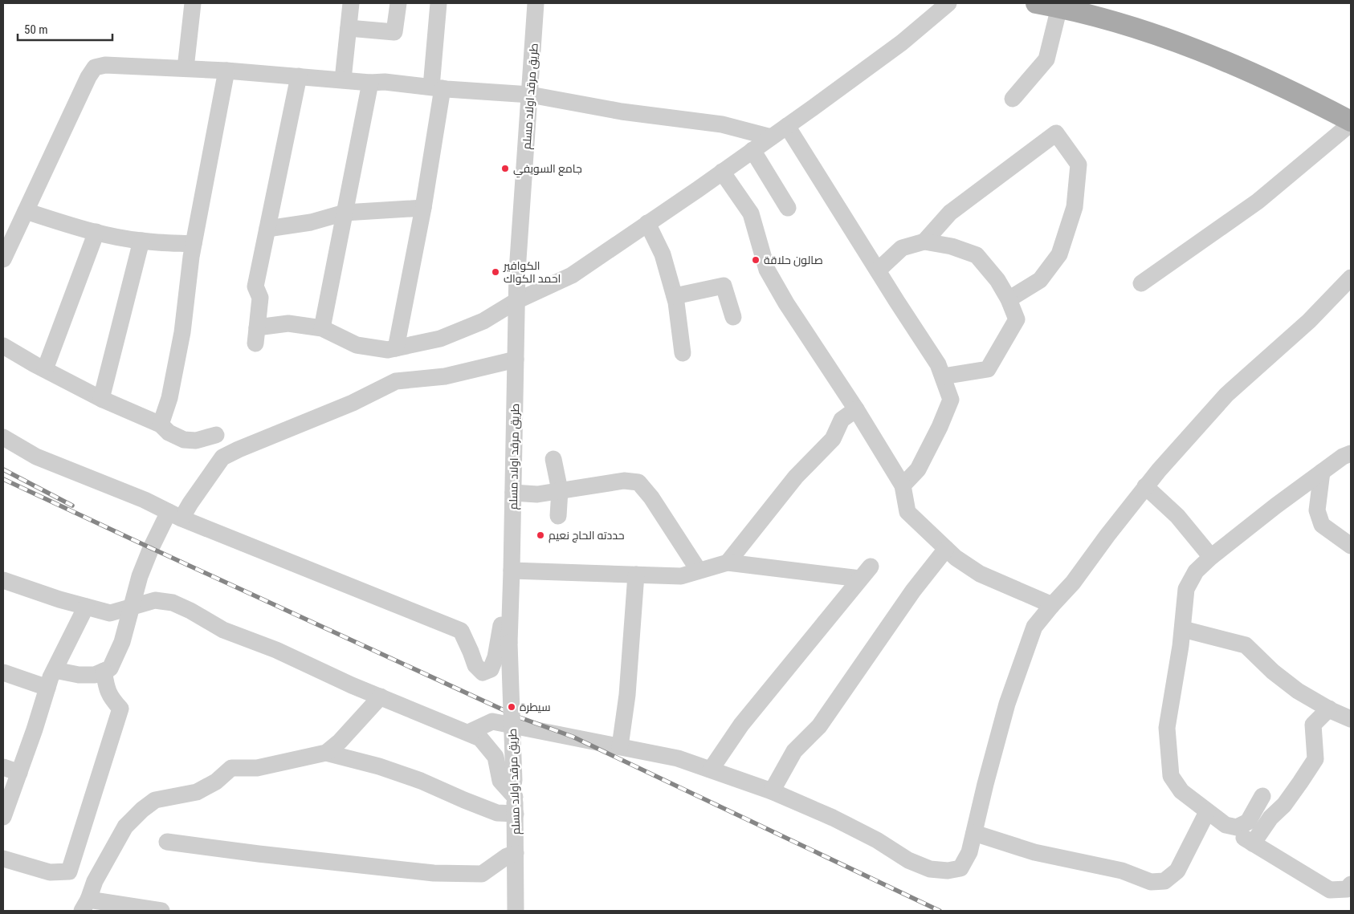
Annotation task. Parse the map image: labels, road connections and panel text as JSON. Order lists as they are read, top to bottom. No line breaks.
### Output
{"streets":{"street":["طريق مرقد اولاد مسلم"]},"places":["جامع السويفي","صالون حلاقة","الكوافير احمد الكواك","حددته الحاج نعيم","سيطرة"],"scale_bar":"50 m"}
